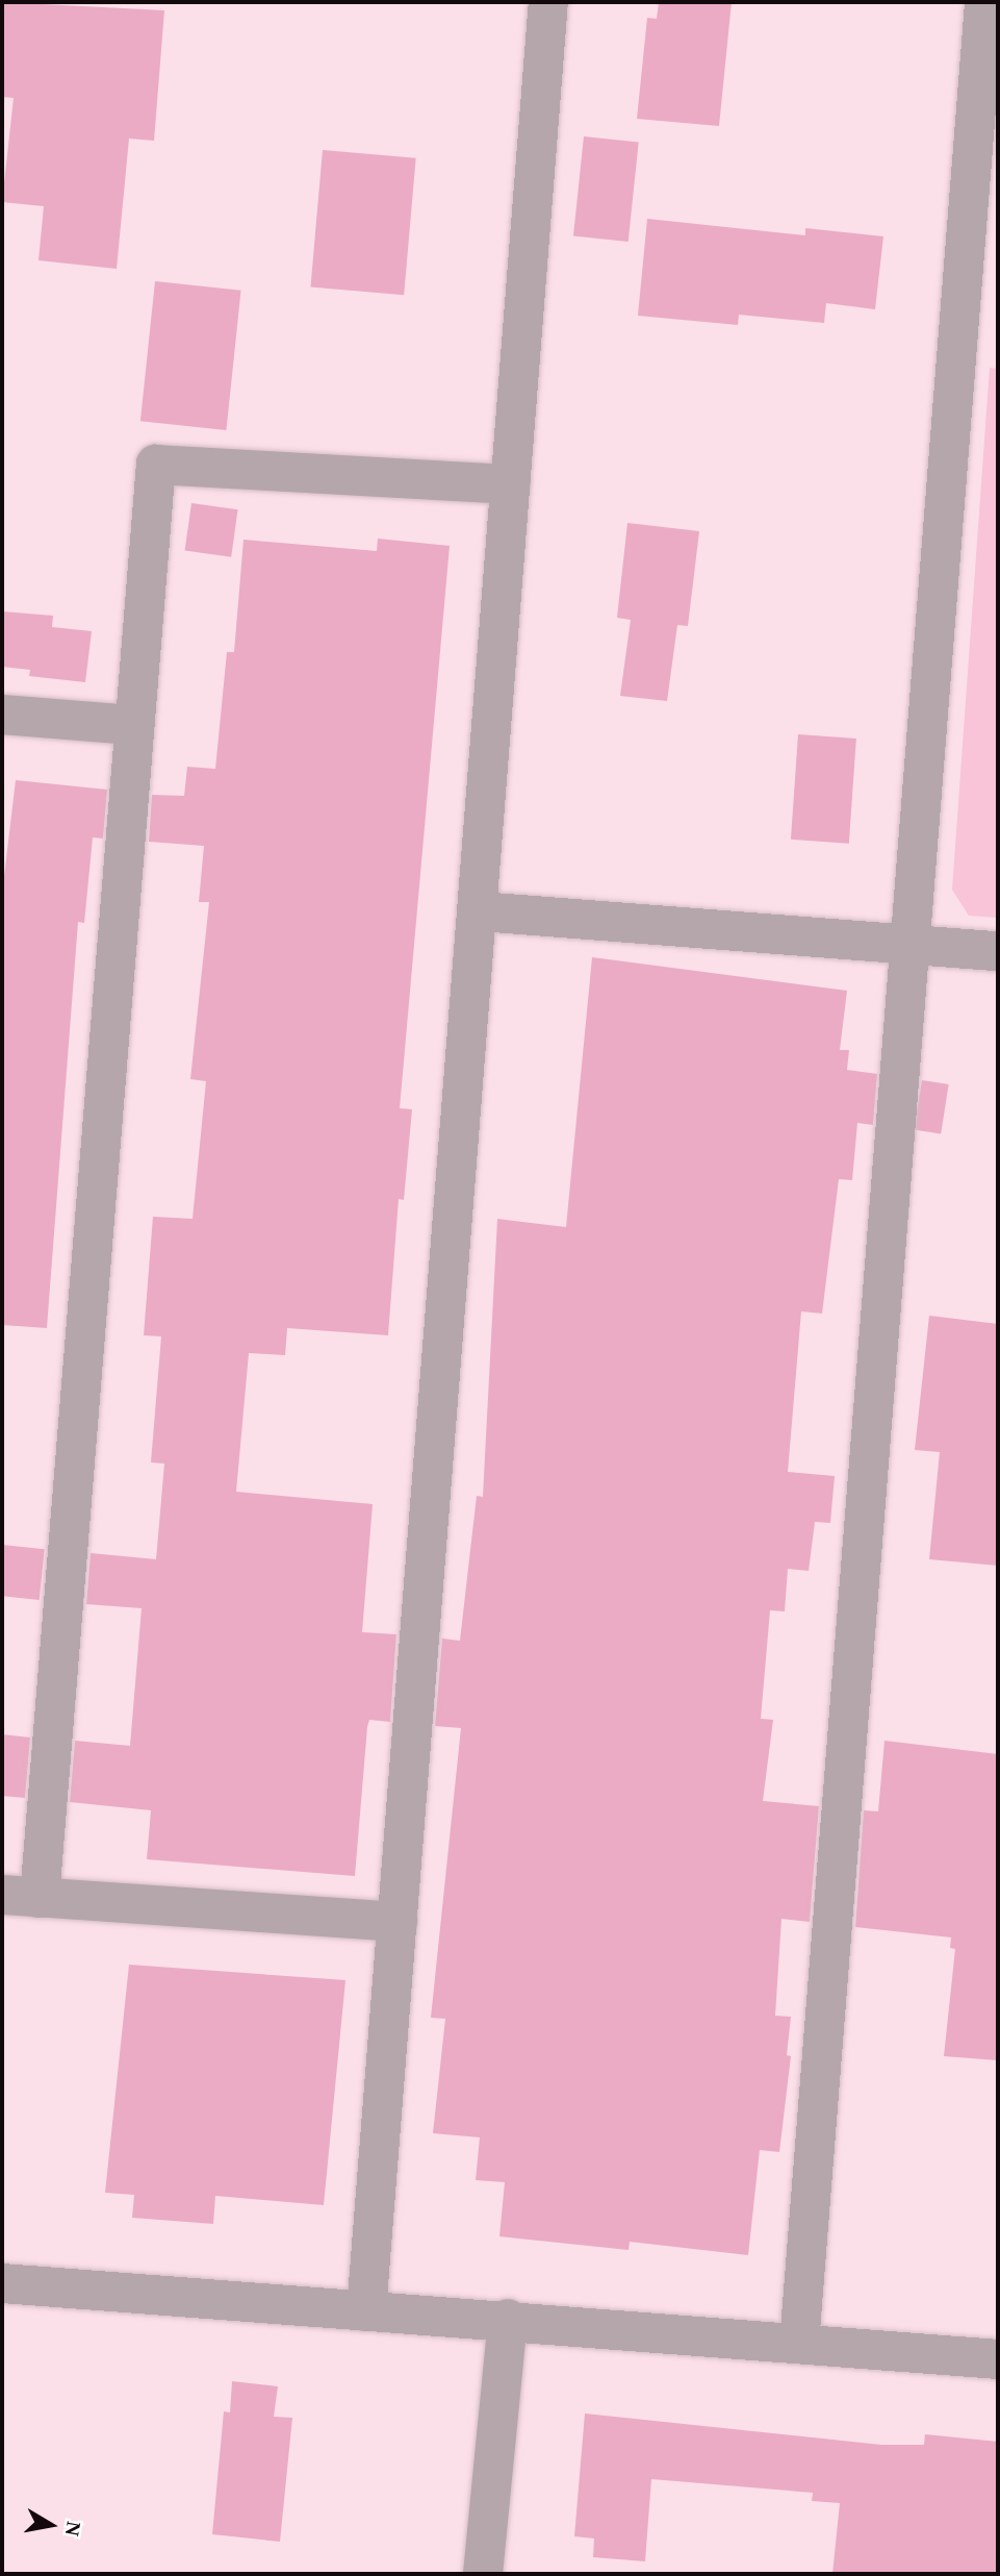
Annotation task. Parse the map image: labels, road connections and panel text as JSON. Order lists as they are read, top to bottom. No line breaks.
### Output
{"north":"right"}
